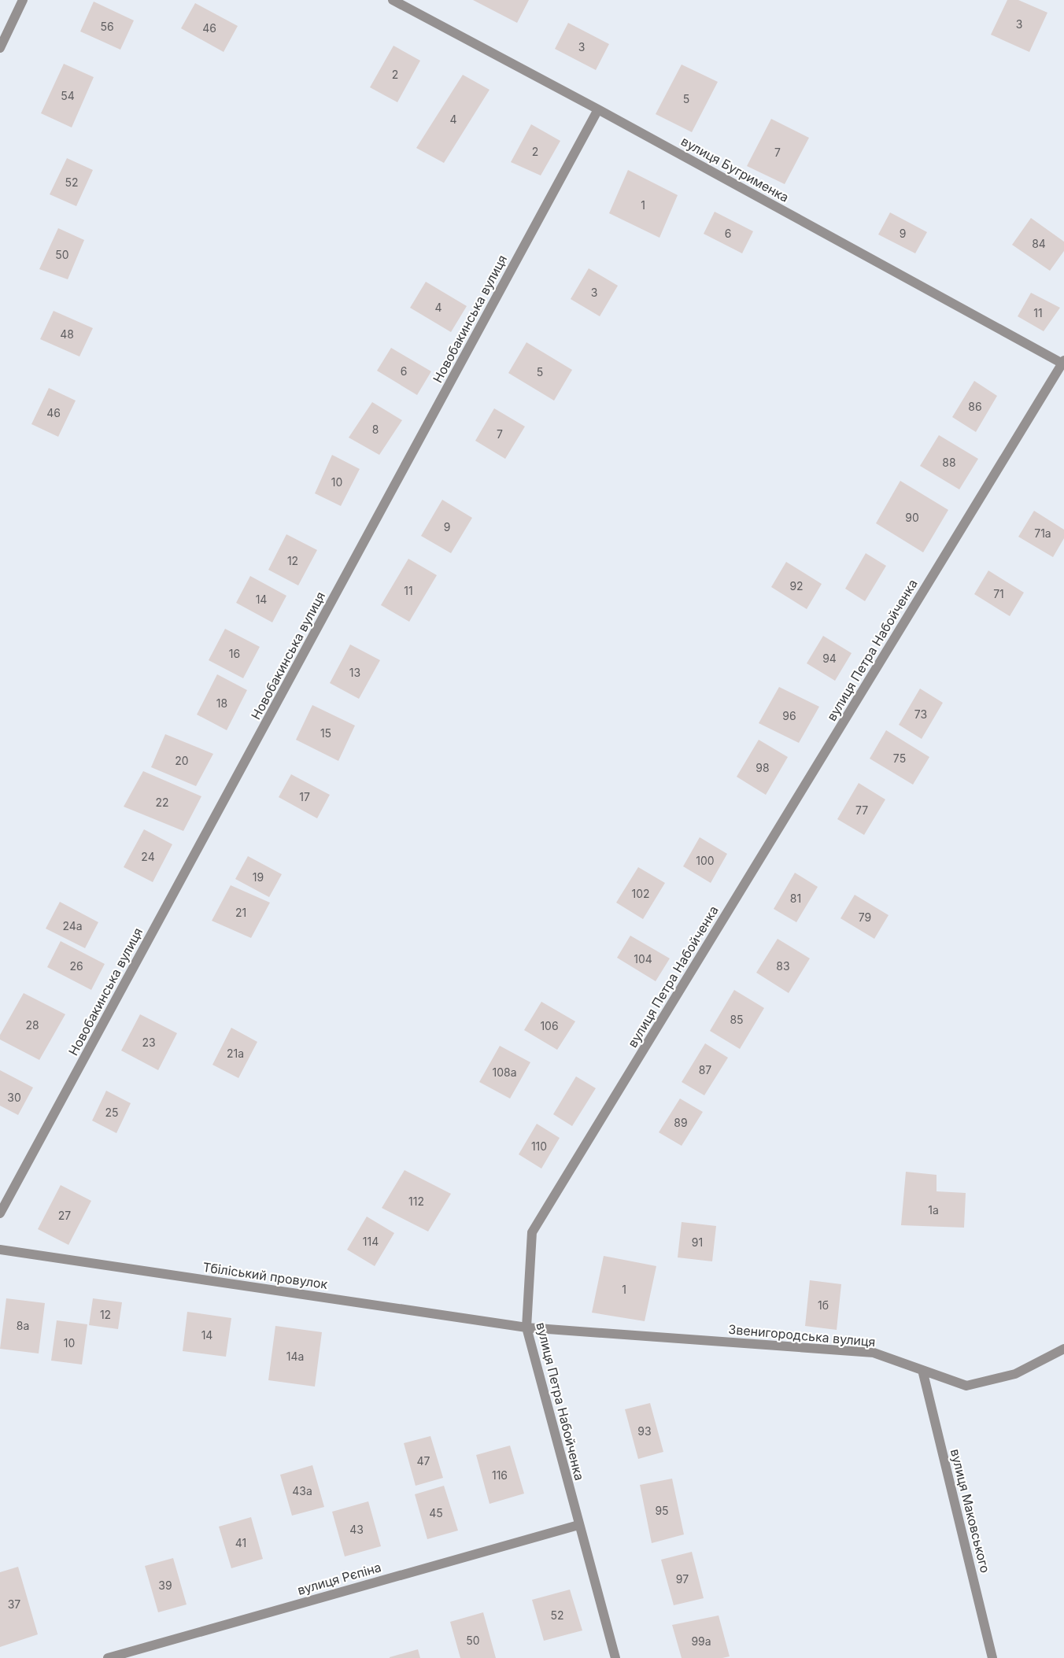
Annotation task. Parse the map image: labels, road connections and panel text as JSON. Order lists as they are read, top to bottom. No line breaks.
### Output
{"streets":{"street":["вулиця Бугрименка","Новобакинська вулиця","вулиця Петра Набойченка","Тбіліський провулок","Звенигородська вулиця","вулиця Маковського","вулиця Рєпіна"]},"crossings":[["вулиця Бугрименка","Новобакинська вулиця"],["вулиця Бугрименка","вулиця Петра Набойченка"],["вулиця Петра Набойченка","Тбіліський провулок"],["вулиця Петра Набойченка","Звенигородська вулиця"],["вулиця Петра Набойченка","вулиця Рєпіна"],["Тбіліський провулок","Звенигородська вулиця"],["Звенигородська вулиця","вулиця Маковського"]],"house_numbers":["3","56","46","3","2","54","5","4","2","7","52","1","6","9","84","50","3","4","11","48","6","5","86","46","8","7","88","10","90","9","71а","12","92","11","71","14","16","94","13","18","73","96","15","75","20","98","17","22","77","24","100","19","102","81","21","79","24а","104","26","83","85","28","106","23","21а","87","108а","30","25","89","110","112","1а","27","114","91","1","1б","12","8а","14","10","14а","93","47","116","43а","95","45","43","41","97","39","37","52","50","99а"]}
